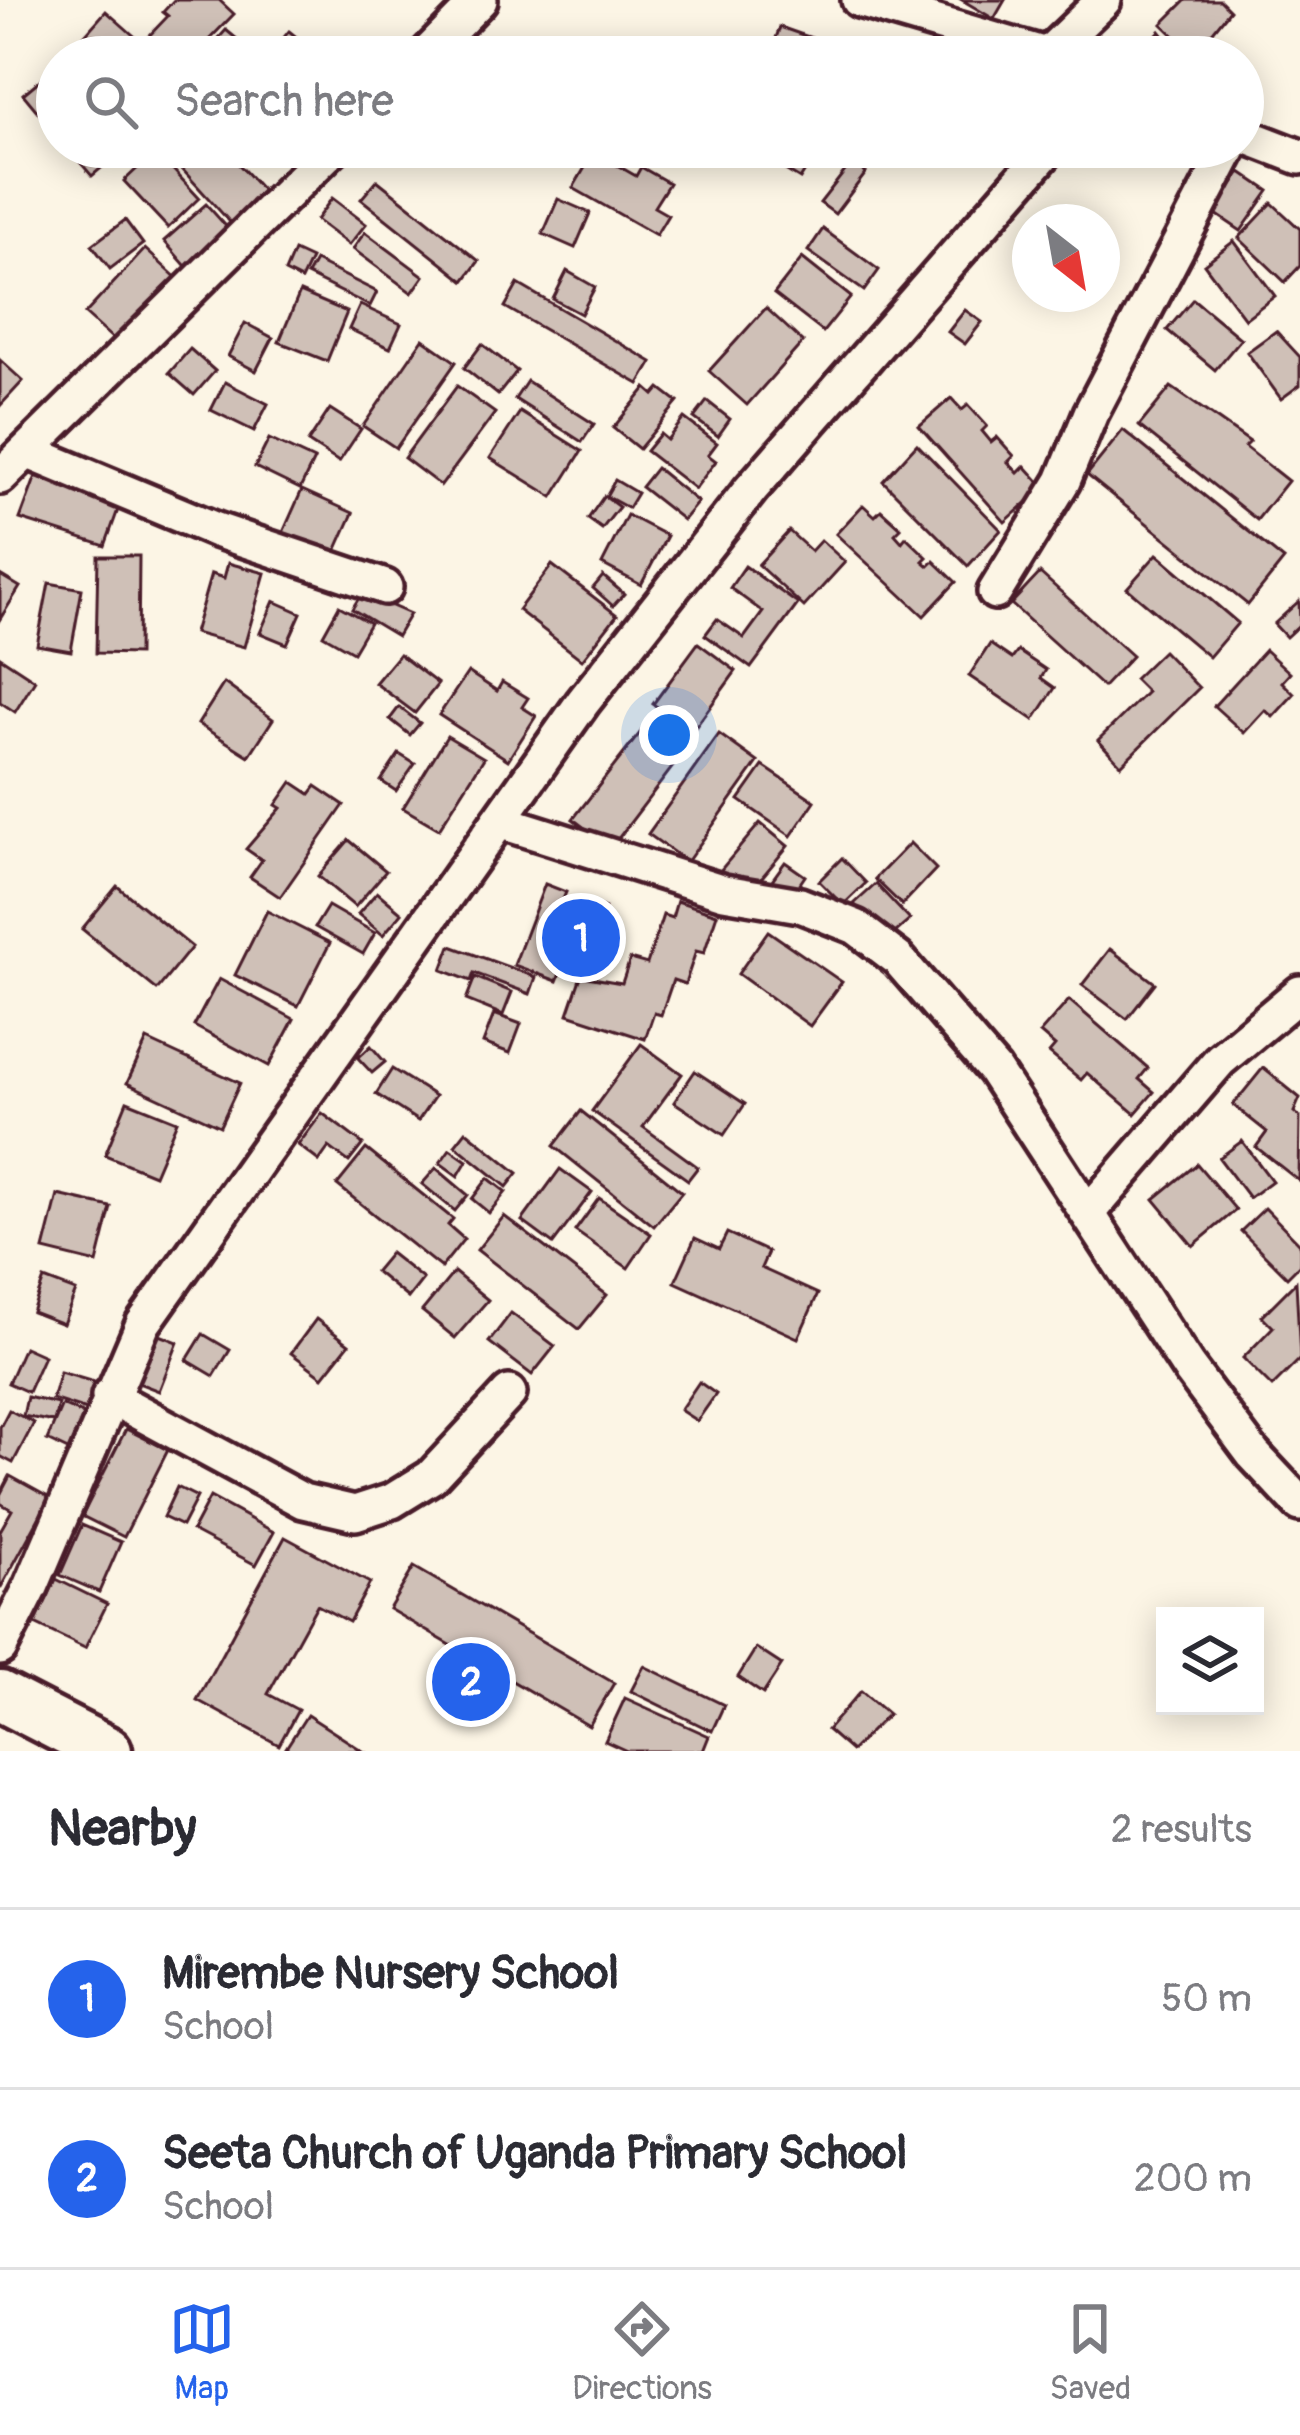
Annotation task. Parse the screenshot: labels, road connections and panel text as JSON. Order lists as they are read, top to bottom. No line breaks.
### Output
{"north":"bottom right","page":{"search":"Search here","pins":["1","2"],"heading":["Nearby","2 results"],"list":[{"mark":"1","name":"Mirembe Nursery School","note":"School","value":"50 m"},{"mark":"2","name":"Seeta Church of Uganda Primary School","note":"School","value":"200 m"}],"nav":["Map","Directions","Saved"]}}
